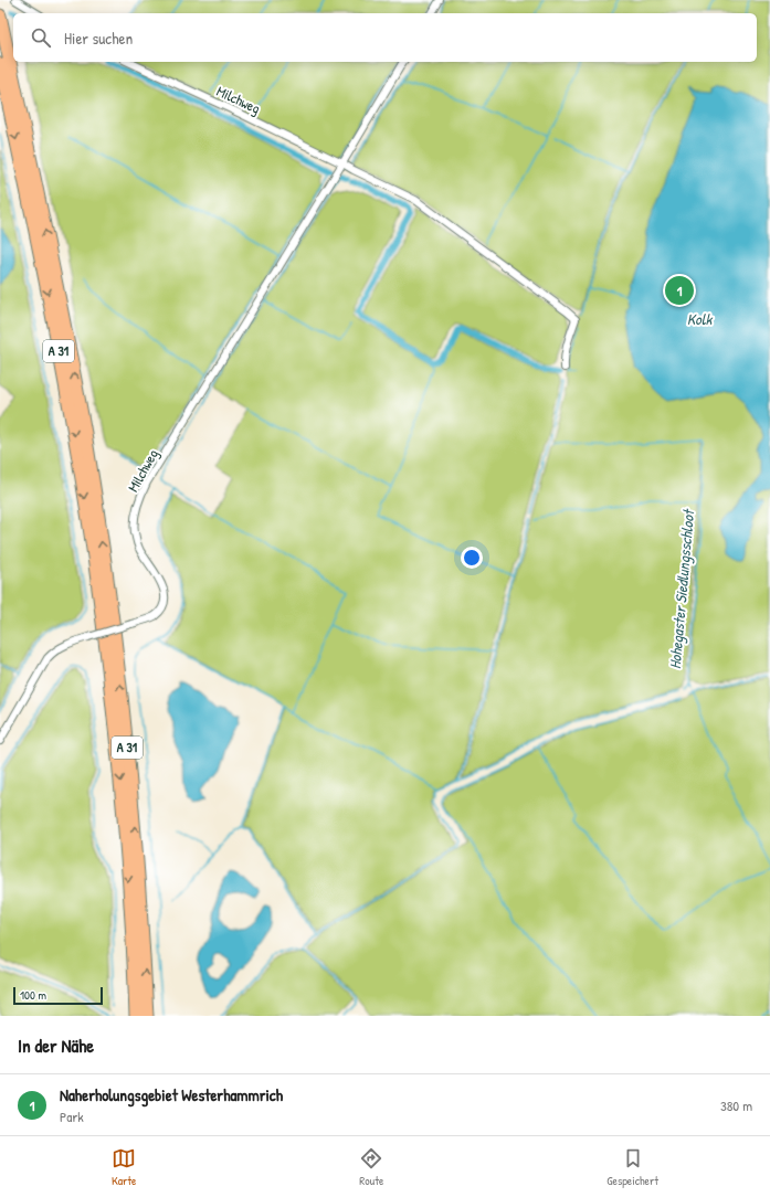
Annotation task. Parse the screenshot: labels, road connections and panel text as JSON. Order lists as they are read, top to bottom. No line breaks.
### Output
{"streets":{"highway":["A 31"],"street":["Milchweg"]},"water":["Kolk","Hohegaster Siedlungsschloot"],"scale_bar":"100 m","page":{"search":"Hier suchen","pins":"1","scale":"100 m","heading":"In der Nähe","list":[{"mark":"1","name":"Naherholungsgebiet Westerhammrich","note":"Park","value":"380 m"}],"nav":["Karte","Route","Gespeichert"]}}
